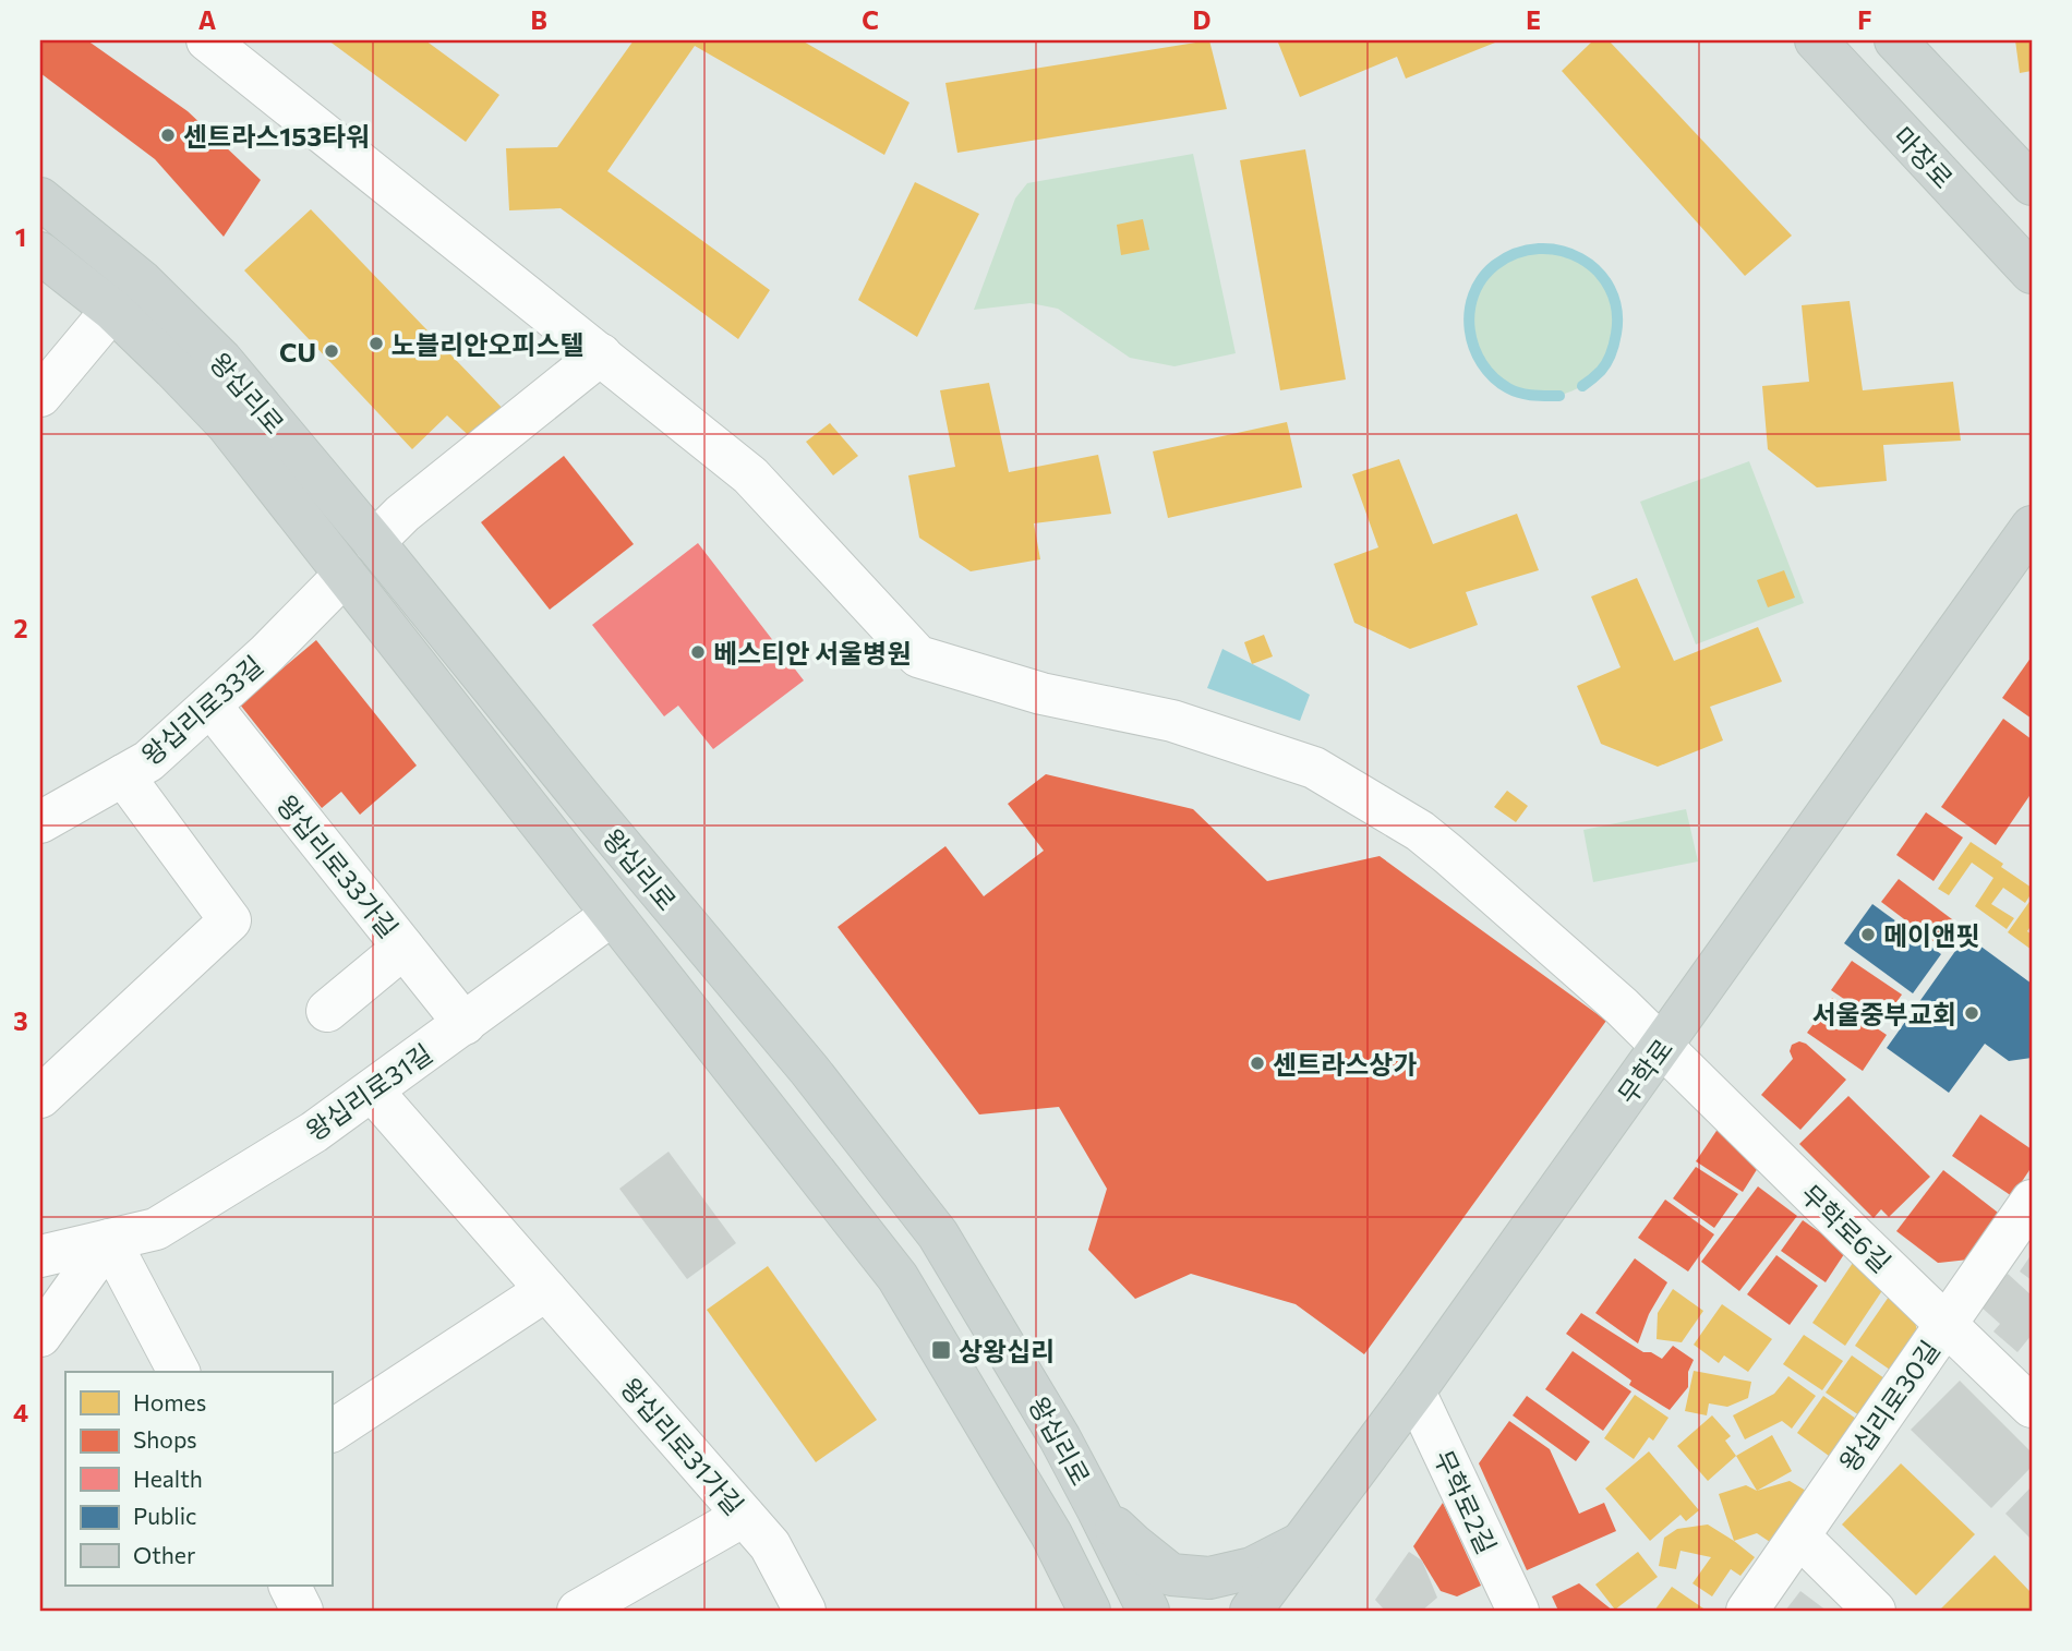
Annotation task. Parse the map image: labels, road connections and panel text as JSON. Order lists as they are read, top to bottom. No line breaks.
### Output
{"streets":{"main road":["마장로","왕십리로","무학로"],"street":["왕십리로33길","왕십리로33가길","왕십리로31길","무학로6길","왕십리로30길","왕십리로31가길","무학로2길"]},"crossings":[["왕십리로","왕십리로33길"],["왕십리로","왕십리로31길"],["왕십리로33길","왕십리로33가길"],["무학로","무학로6길"],["무학로","무학로2길"],["왕십리로31길","왕십리로31가길"],["무학로6길","왕십리로30길"]],"places":{"other":["센트라스153타워","노블리안오피스텔","CU","베스티안 서울병원","메이앤핏","서울중부교회","센트라스상가"],"transit":["상왕십리"]},"legend":["Homes","Shops","Health","Public","Other"],"grid":{"columns":["A","B","C","D","E","F"],"rows":["1","2","3","4"]}}
